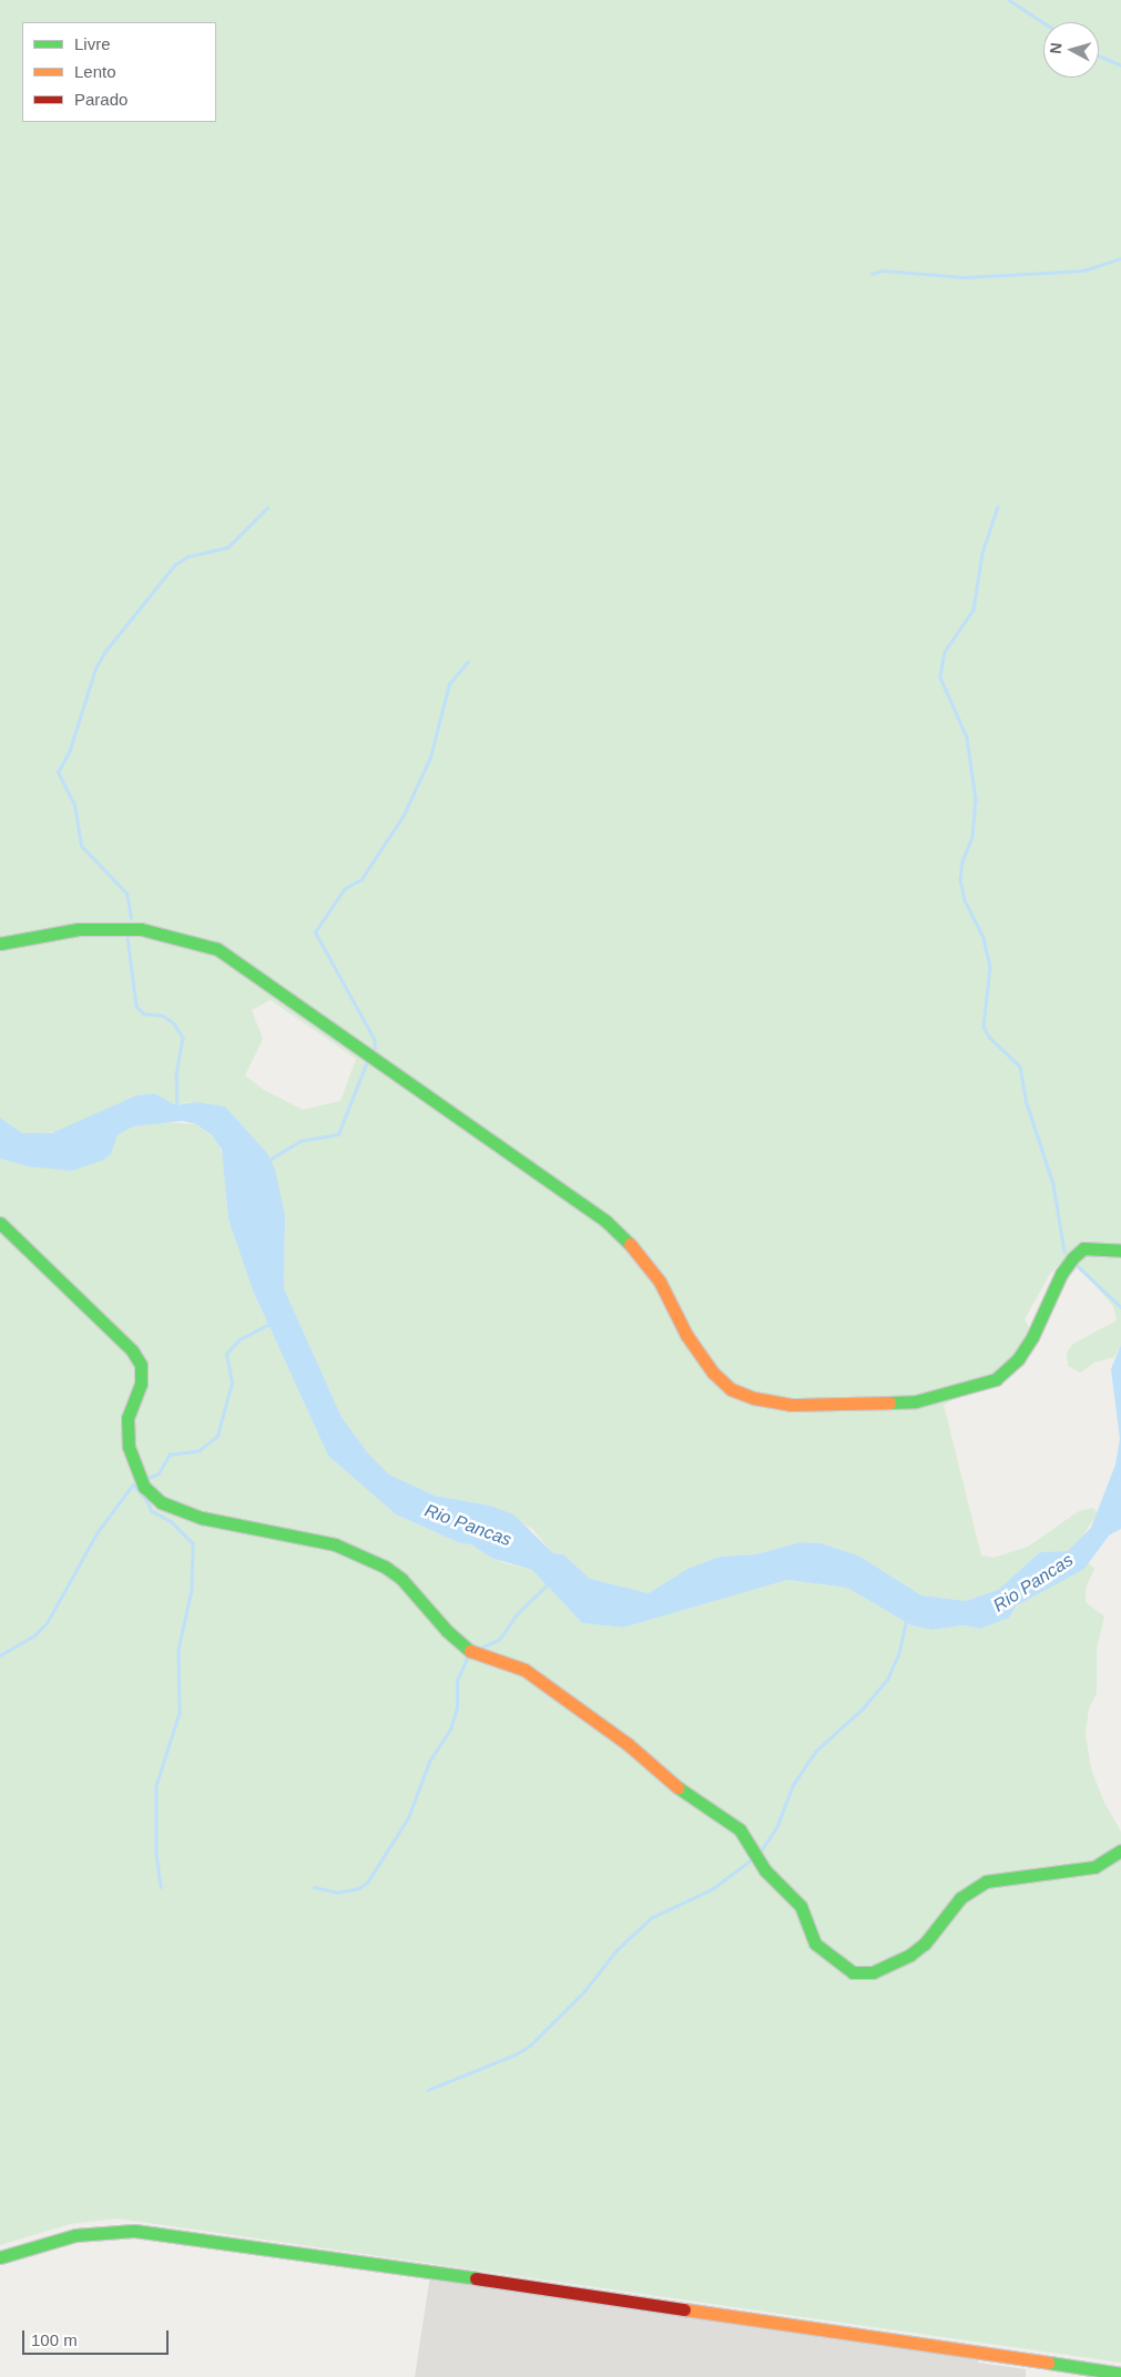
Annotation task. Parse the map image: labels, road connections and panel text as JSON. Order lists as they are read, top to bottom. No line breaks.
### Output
{"water":["Rio Pancas"],"legend":["Livre","Lento","Parado"],"scale_bar":"100 m","north":"left"}
